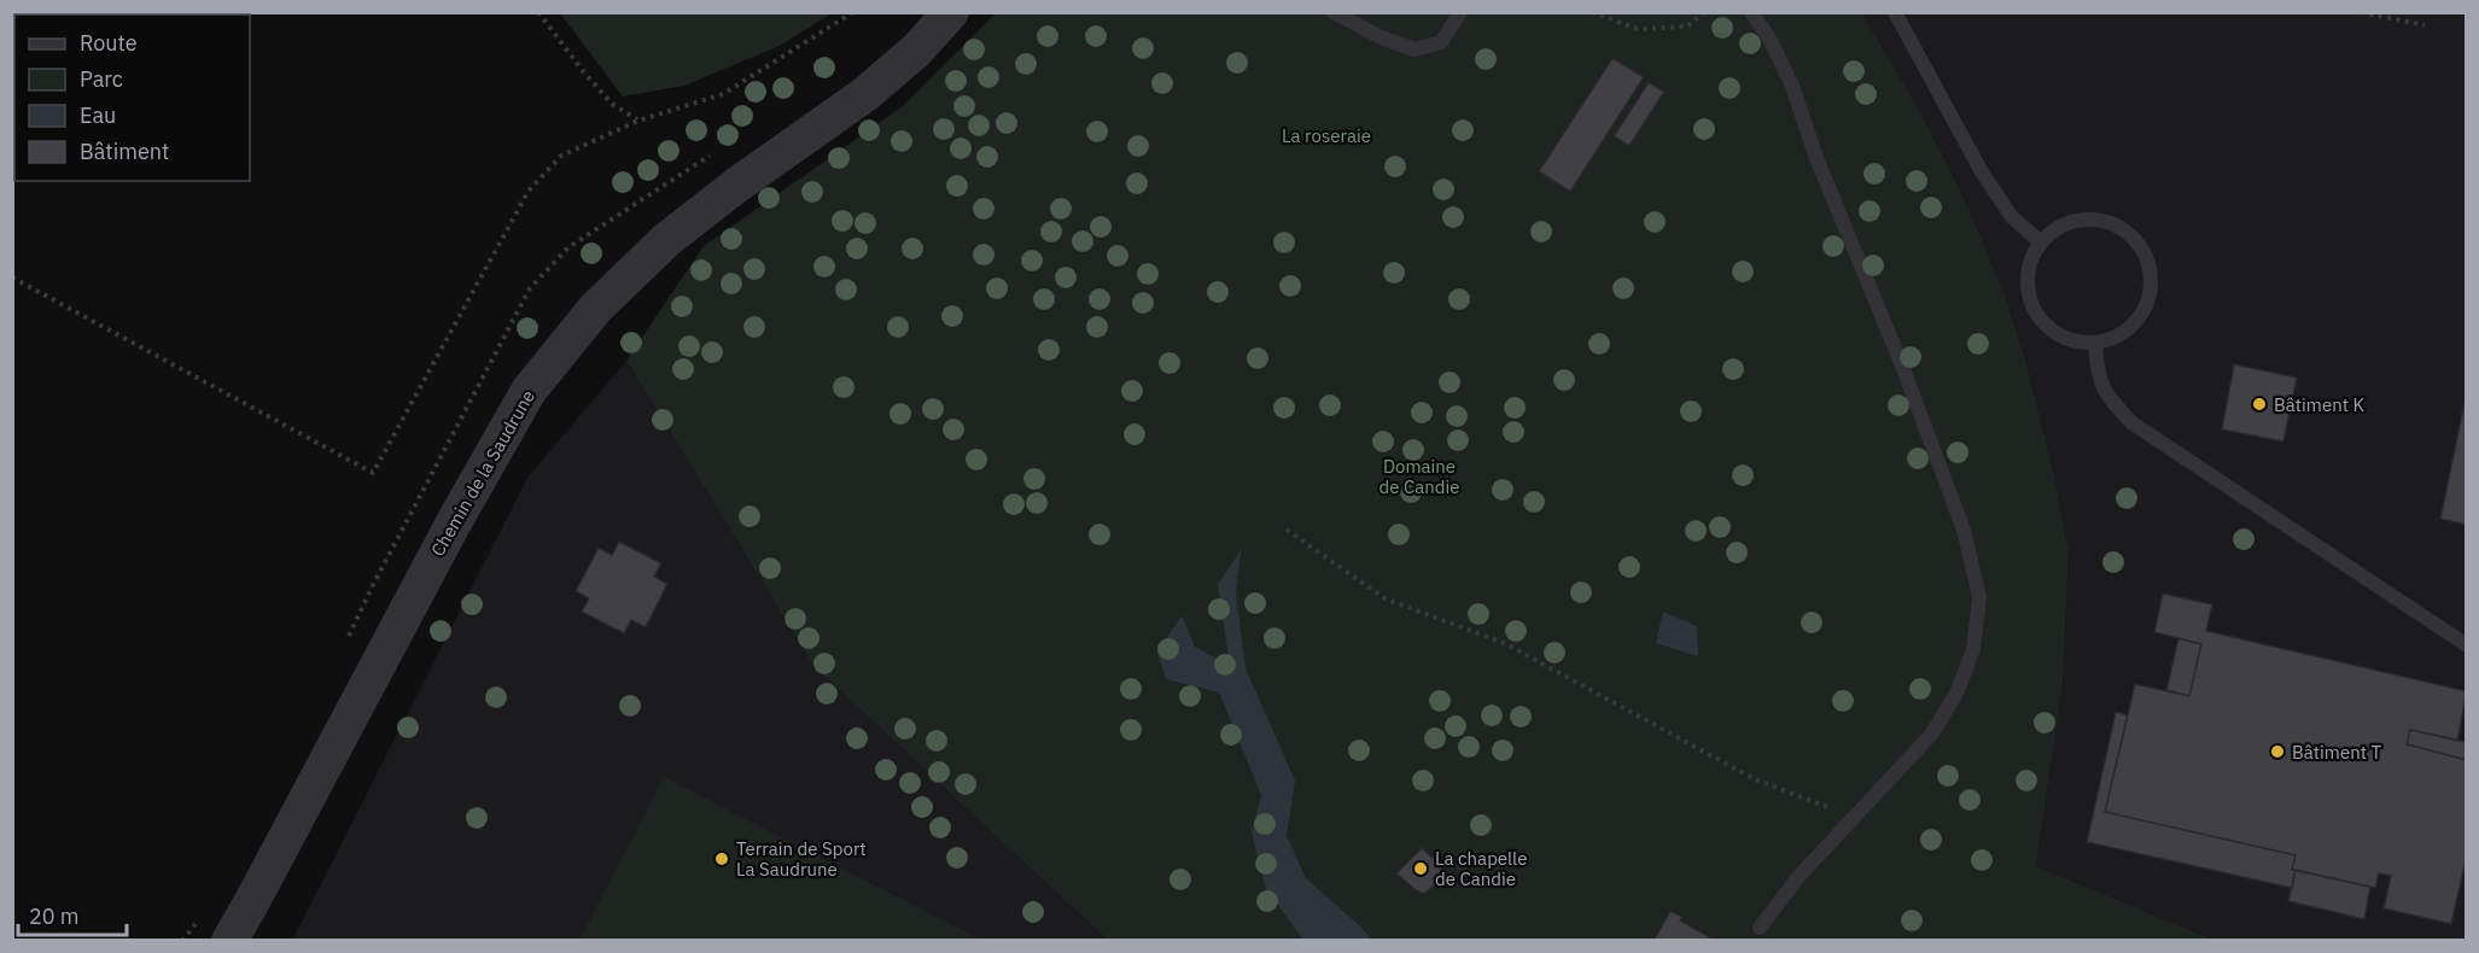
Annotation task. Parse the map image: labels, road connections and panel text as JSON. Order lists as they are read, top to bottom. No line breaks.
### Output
{"streets":{"street":["Chemin de la Saudrune"]},"parks":["La roseraie","Domaine de Candie"],"places":["Bâtiment K","Bâtiment T","Terrain de Sport La Saudrune","La chapelle de Candie"],"legend":["Route","Parc","Eau","Bâtiment"],"scale_bar":"20 m"}
